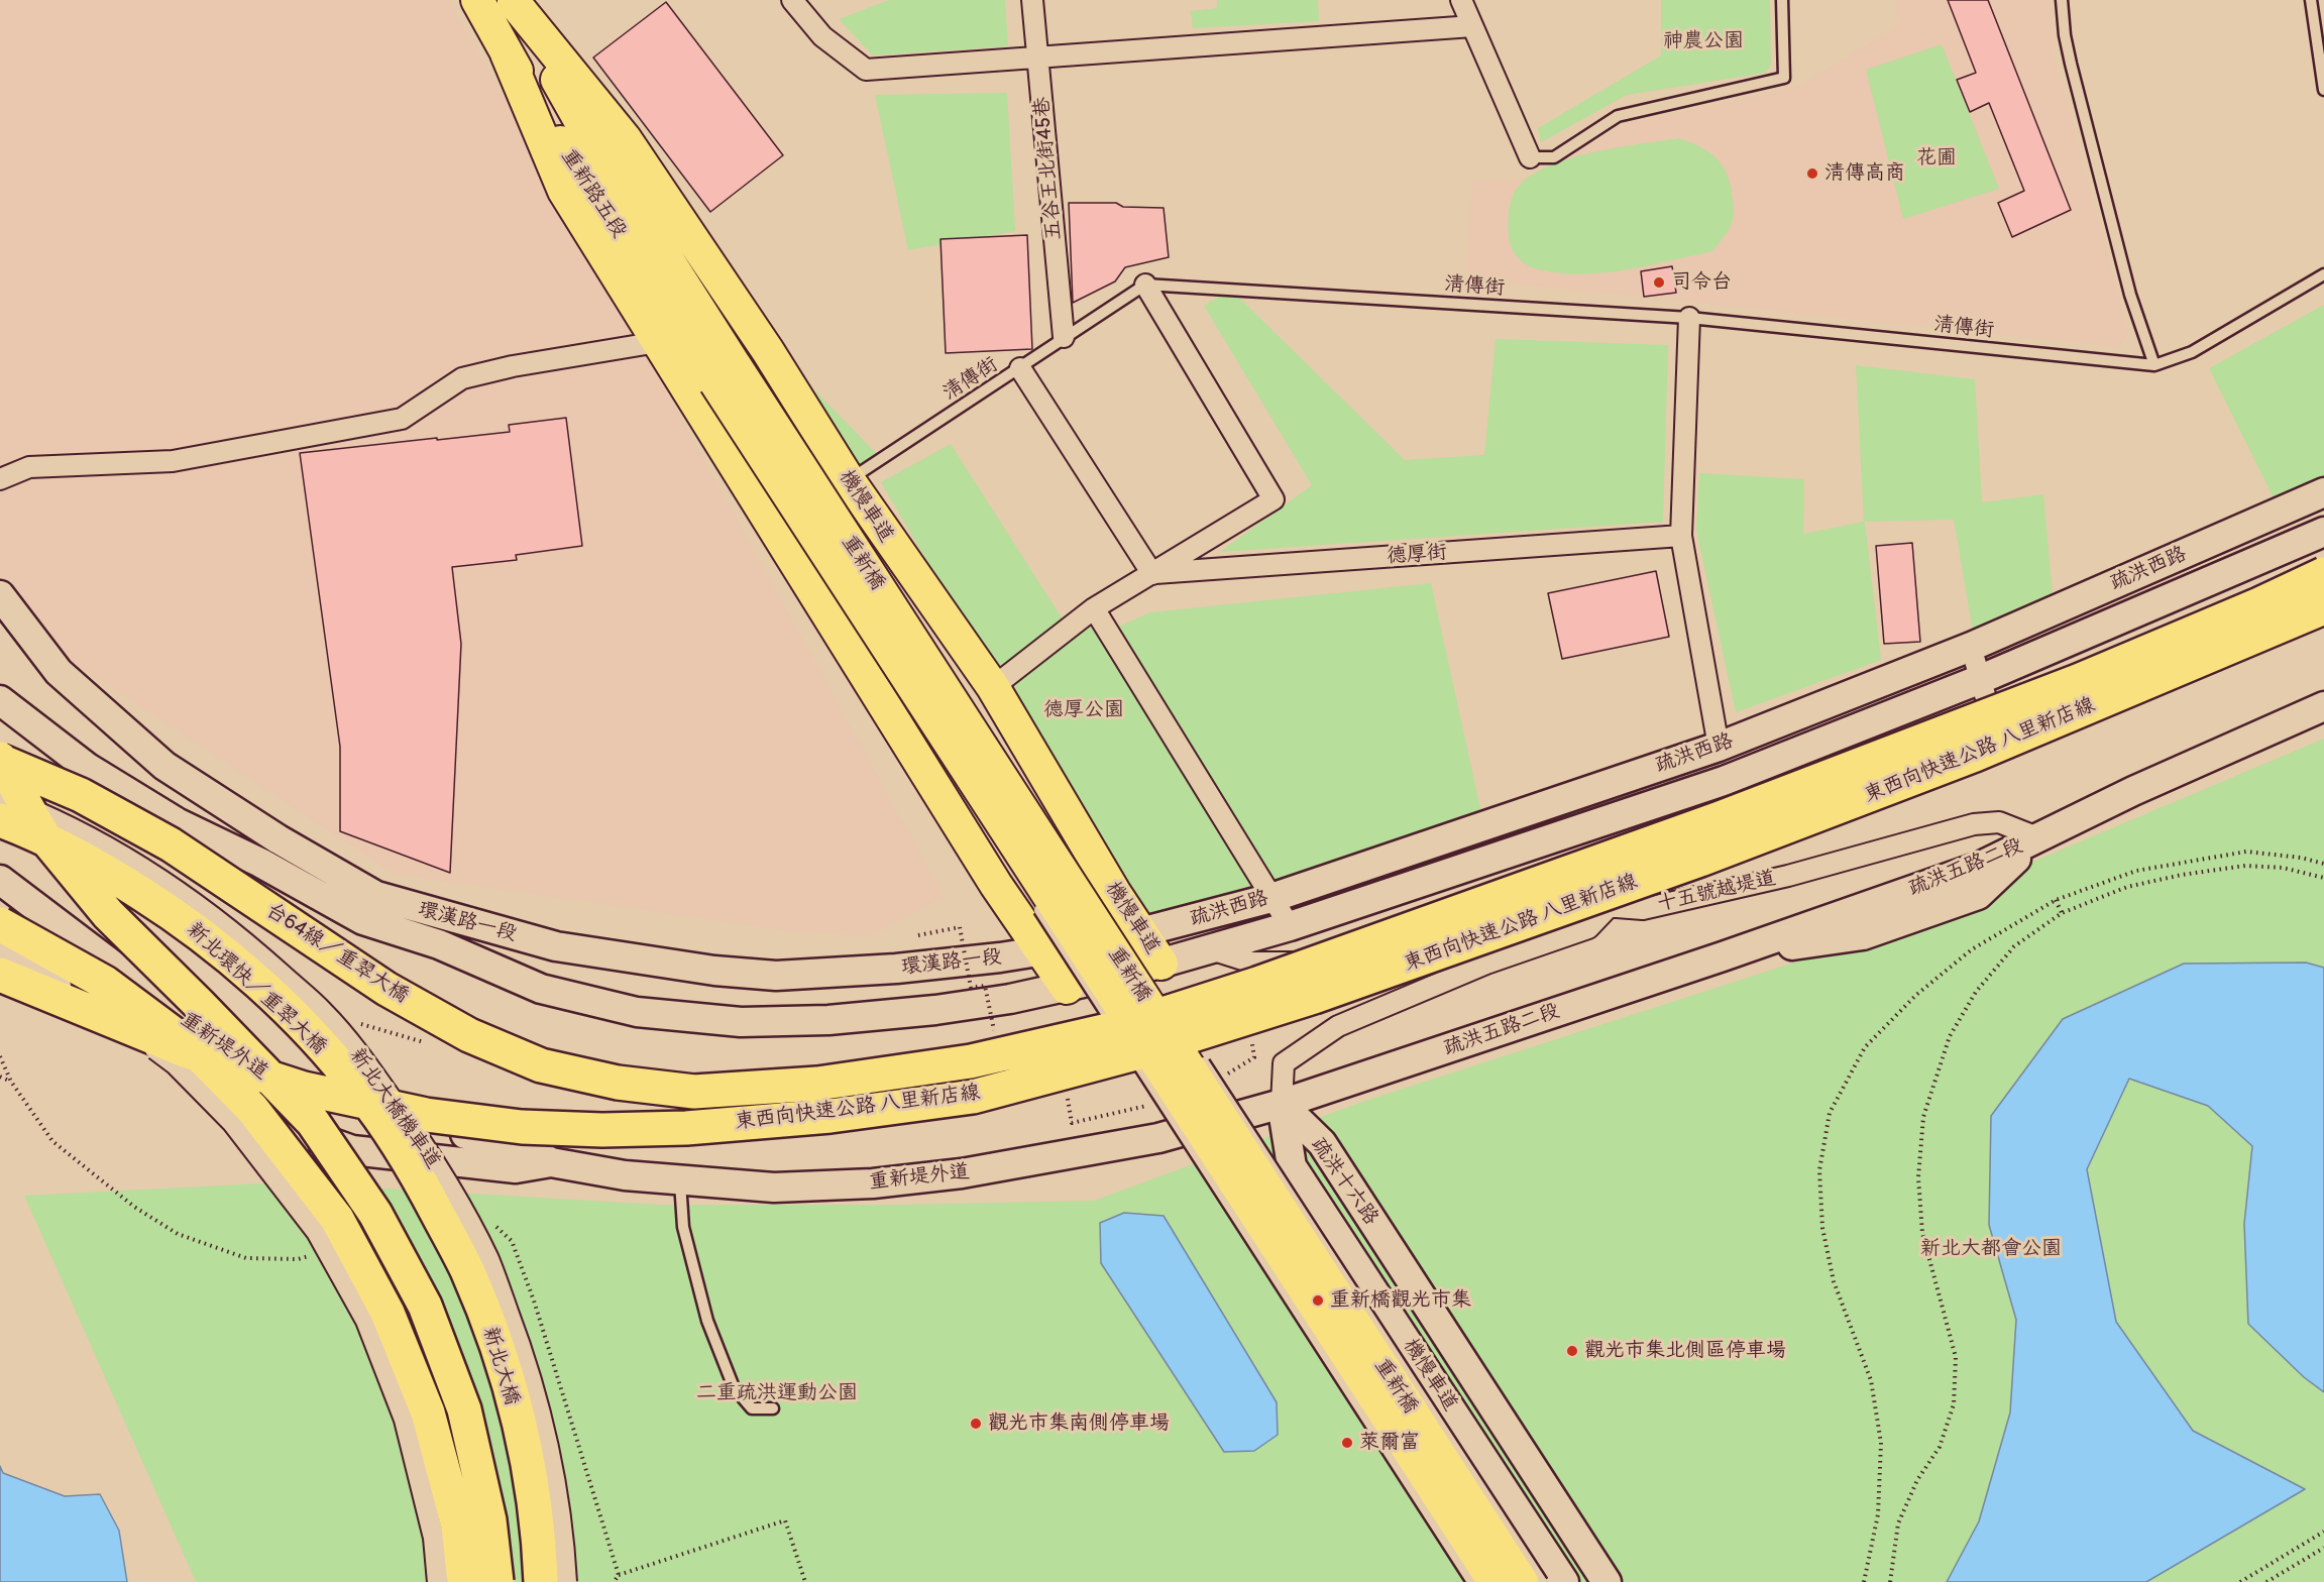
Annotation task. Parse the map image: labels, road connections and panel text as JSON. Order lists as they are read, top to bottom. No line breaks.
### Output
{"streets":{"highway":["東西向快速公路 八里新店線","台64線／重翠大橋","新北環快／重翠大橋","新北大橋"],"main road":["重新路五段","重新橋"],"street":["五谷王北街45巷","德厚街","疏洪西路","疏洪五路二段","十五號越堤道","環漢路一段","重新堤外道","新北大橋機車道","疏洪十六路"],"lane":["清傳街","機慢車道"]},"crossings":[["五谷王北街45巷","清傳街"],["重新路五段","重新橋"],["疏洪西路","十五號越堤道"],["疏洪西路","環漢路一段"],["東西向快速公路 八里新店線","台64線／重翠大橋"],["疏洪五路二段","十五號越堤道"],["疏洪五路二段","重新堤外道"],["疏洪五路二段","疏洪十六路"],["新北環快／重翠大橋","新北大橋"],["重新堤外道","疏洪十六路"]],"parks":["神農公園","花圃","德厚公園","新北大都會公園","二重疏洪運動公園"],"places":["清傳高商","司令台","重新橋觀光市集","觀光市集北側區停車場","觀光市集南側停車場","萊爾富"]}
